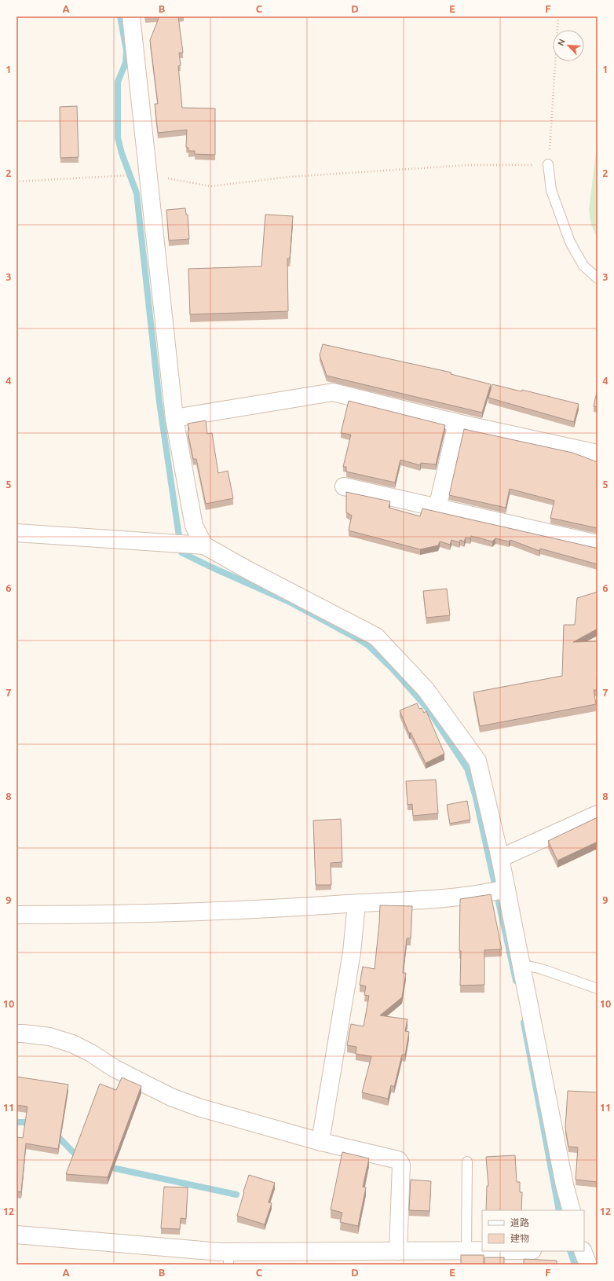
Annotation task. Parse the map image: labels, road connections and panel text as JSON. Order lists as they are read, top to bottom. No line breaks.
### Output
{"legend":["道路","建物"],"north":"top left","grid":{"columns":["A","B","C","D","E","F"],"rows":["1","2","3","4","5","6","7","8","9","10","11","12"]}}
